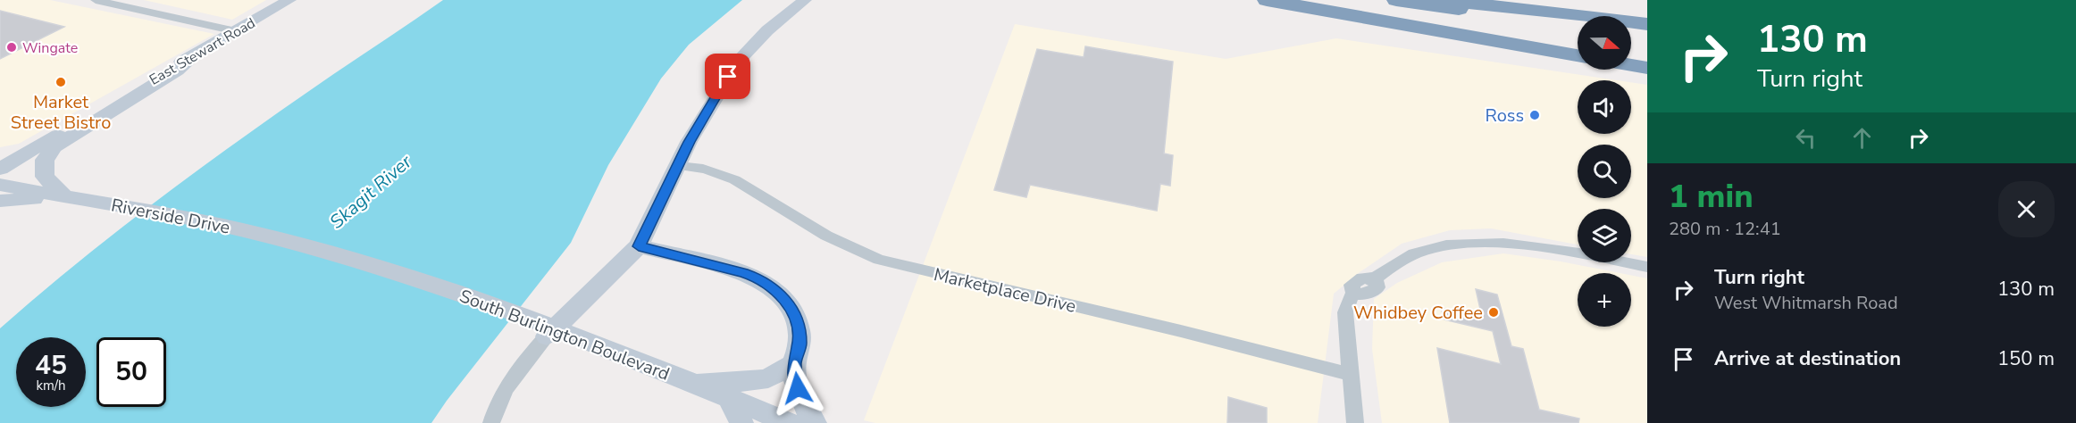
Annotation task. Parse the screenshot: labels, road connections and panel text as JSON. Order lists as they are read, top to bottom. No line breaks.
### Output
{"streets":{"main road":["East Stewart Road","Riverside Drive","South Burlington Boulevard"],"street":["Marketplace Drive"]},"crossings":[["Riverside Drive","South Burlington Boulevard"]],"water":["Skagit River"],"places":["Wingate","Market Street Bistro","Ross","Whidbey Coffee"],"north":"right","page":{"turn":["130 m","Turn right"],"map_buttons":"+","heading":["1 min","280 m · 12:41"],"list":[{"name":"Turn right","note":"West Whitmarsh Road","value":"130 m"},{"name":"Arrive at destination","value":"150 m"}],"speed":"45 km/h","limit":"50"}}
